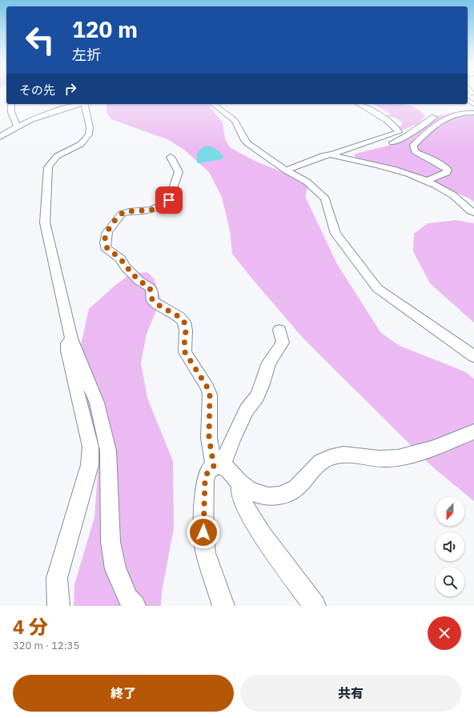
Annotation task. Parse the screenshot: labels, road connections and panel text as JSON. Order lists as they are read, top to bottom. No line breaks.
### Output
{"north":"bottom","page":{"turn":["120 m","左折"],"then":"その先","heading":["4 分","320 m · 12:35"],"buttons":["終了","共有"]}}
